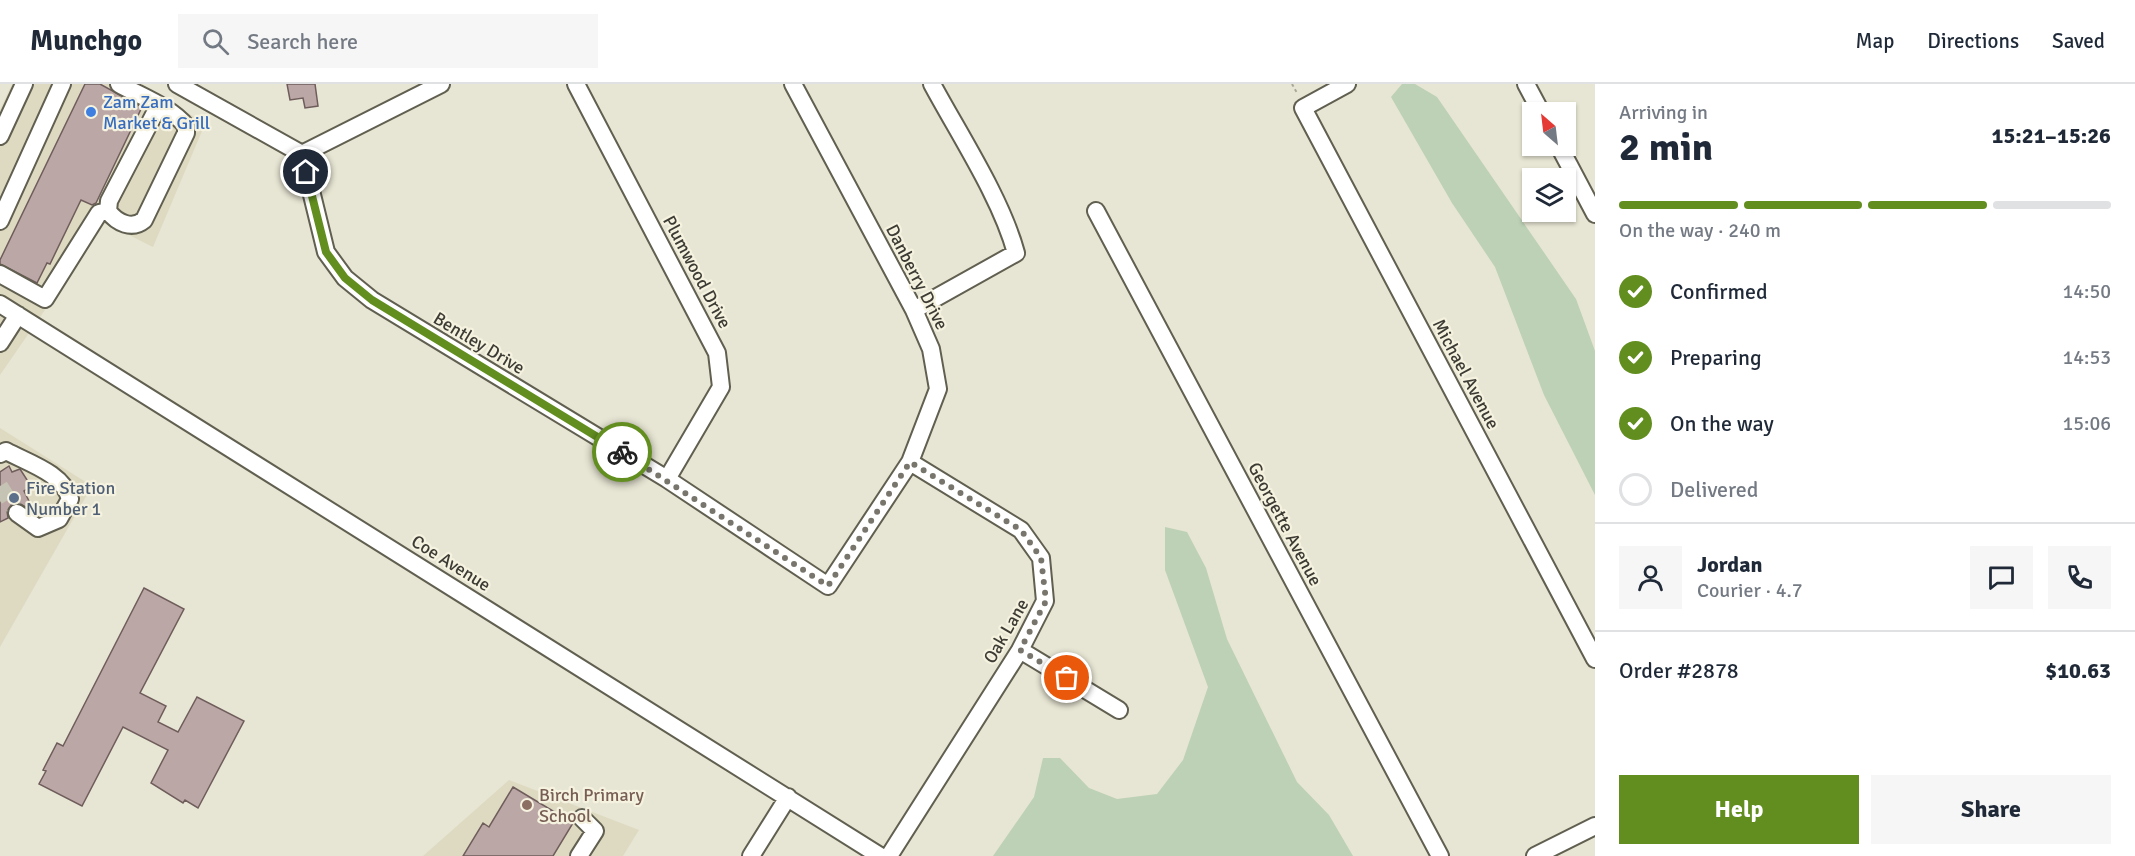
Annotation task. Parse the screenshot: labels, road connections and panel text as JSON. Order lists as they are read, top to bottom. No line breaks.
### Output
{"streets":{"street":["Plumwood Drive","Danberry Drive","Bentley Drive","Michael Avenue","Georgette Avenue","Coe Avenue","Oak Lane"]},"crossings":[["Plumwood Drive","Bentley Drive"],["Danberry Drive","Bentley Drive"],["Danberry Drive","Oak Lane"]],"places":["Zam Zam Market & Grill","Fire Station Number 1","Birch Primary School"],"north":"top left","page":{"header":"Munchgo","search":"Search here","nav":["Map","Directions","Saved"],"heading":["2 min","Arriving in","15:21–15:26"],"panel":["Jordan","Courier · 4.7","Order #2878","$10.63"],"bar":"On the way · 240 m","list":[["Confirmed","14:50"],["Preparing","14:53"],["On the way","15:06"],"Delivered"],"buttons":["Help","Share"]}}
